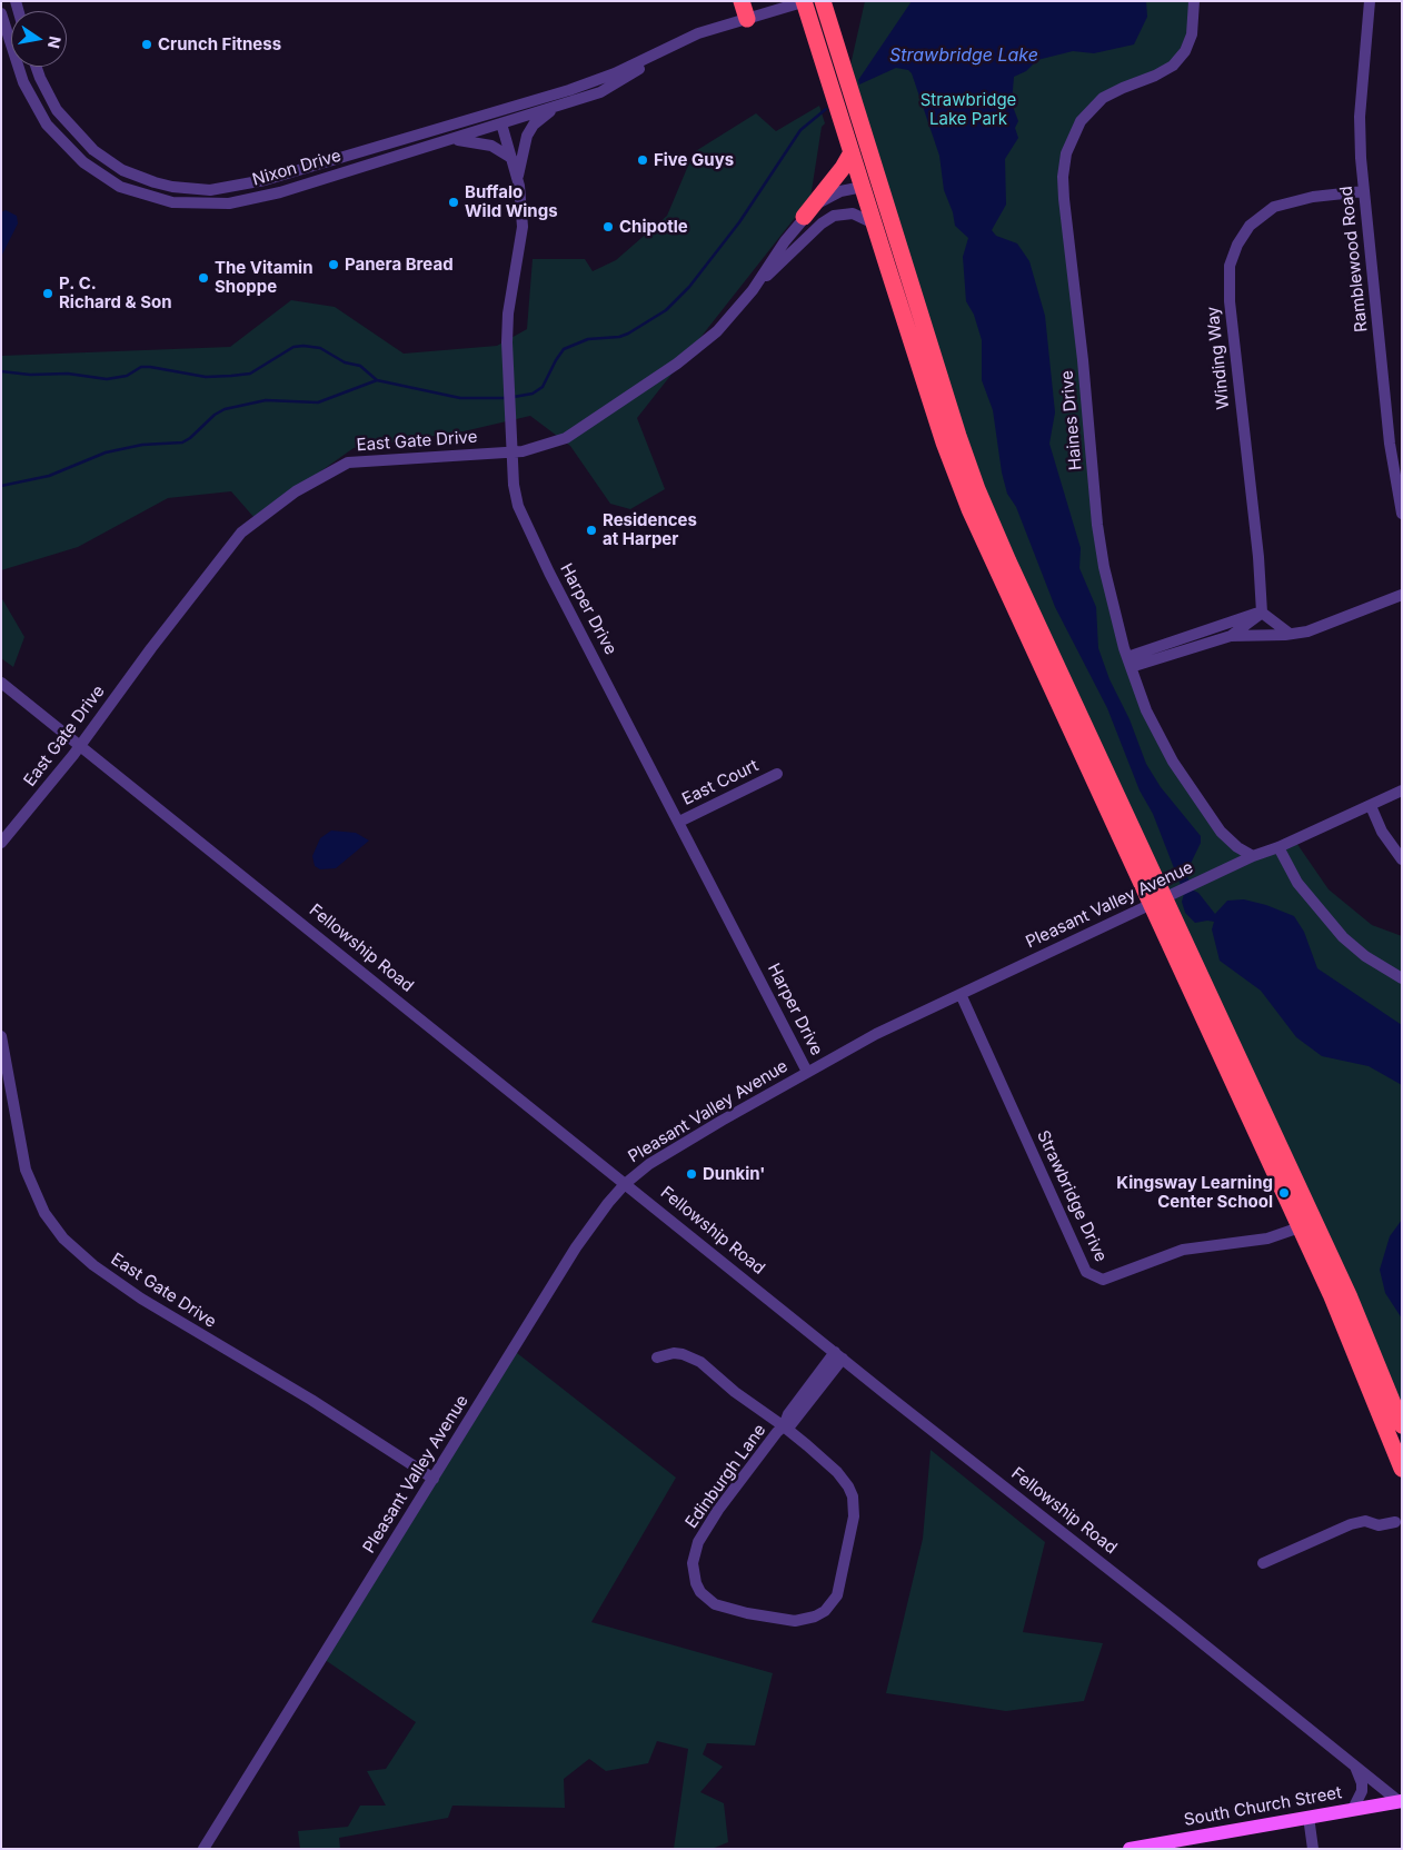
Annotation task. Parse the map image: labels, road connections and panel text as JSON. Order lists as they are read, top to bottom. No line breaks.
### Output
{"streets":{"main road":["South Church Street"],"street":["Nixon Drive","Ramblewood Road","Winding Way","Haines Drive","East Gate Drive","Harper Drive","East Court","Pleasant Valley Avenue","Fellowship Road","Strawbridge Drive","Edinburgh Lane"]},"crossings":[["Nixon Drive","Harper Drive"],["Ramblewood Road","Winding Way"],["Haines Drive","Pleasant Valley Avenue"],["East Gate Drive","Harper Drive"],["East Gate Drive","Pleasant Valley Avenue"],["East Gate Drive","Fellowship Road"],["Harper Drive","East Court"],["Harper Drive","Pleasant Valley Avenue"],["Pleasant Valley Avenue","Fellowship Road"],["Pleasant Valley Avenue","Strawbridge Drive"],["Fellowship Road","Edinburgh Lane"],["Fellowship Road","South Church Street"]],"water":["Strawbridge Lake"],"parks":["Strawbridge Lake Park"],"places":["Crunch Fitness","Five Guys","Buffalo Wild Wings","Chipotle","Panera Bread","The Vitamin Shoppe","P. C. Richard & Son","Residences at Harper","Dunkin'","Kingsway Learning Center School"],"north":"right"}
